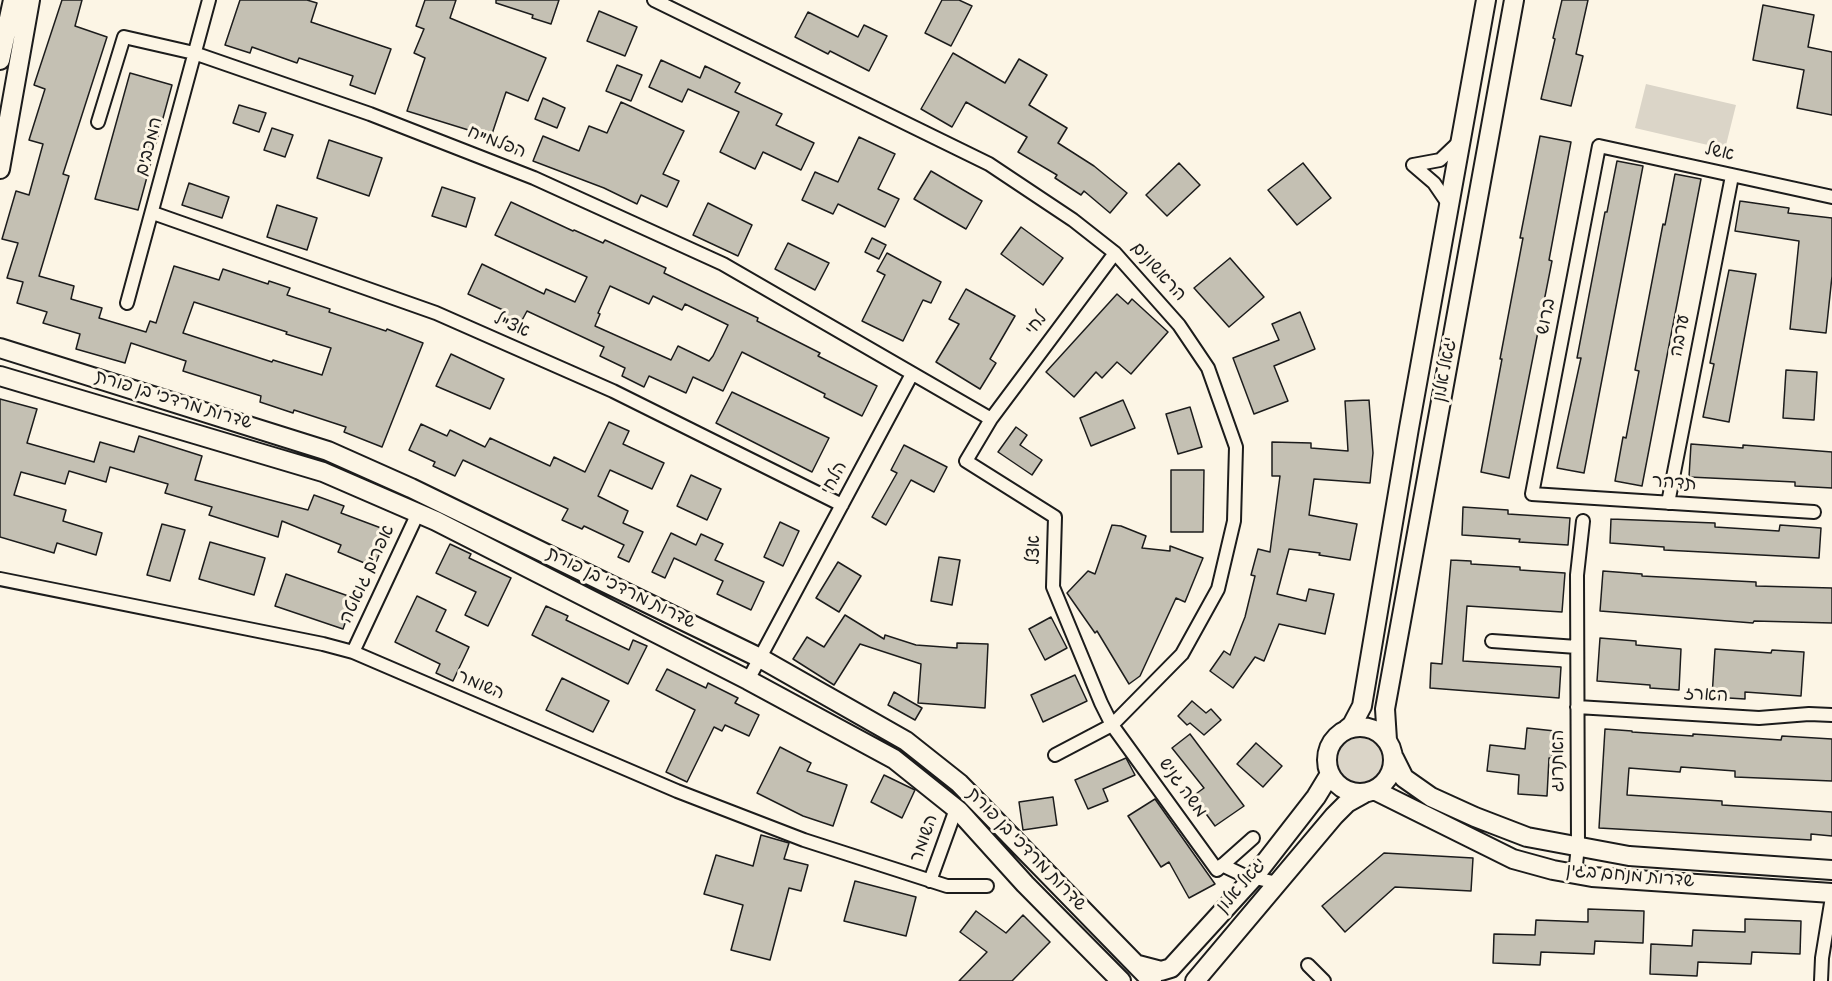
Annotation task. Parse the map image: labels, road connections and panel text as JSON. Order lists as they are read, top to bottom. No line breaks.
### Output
{"streets":{"street":["הפלמ\"ח","המכבים","אשל","הראשונים","ברוש","לחי","אצ\"ל","ערבה","יגאל אלון","שדרות מרדכי בן פורת","הלחי","תדהר","אצל","אפרים גואטה","השומר","הארז","האתרוג","משה גניש","שדרות מנחם בגין"]},"crossings":[["הפלמ\"ח","המכבים"],["הפלמ\"ח","הלחי"],["המכבים","אצ\"ל"],["אשל","ברוש"],["אשל","ערבה"],["הראשונים","לחי"],["הראשונים","אצל"],["הראשונים","משה גניש"],["ברוש","תדהר"],["לחי","אצל"],["אצ\"ל","הלחי"],["ערבה","תדהר"],["יגאל אלון","שדרות מרדכי בן פורת"],["יגאל אלון","משה גניש"],["יגאל אלון","שדרות מנחם בגין"],["שדרות מרדכי בן פורת","הלחי"],["שדרות מרדכי בן פורת","אפרים גואטה"],["שדרות מרדכי בן פורת","השומר"],["אצל","משה גניש"],["אפרים גואטה","השומר"],["הארז","האתרוג"],["האתרוג","שדרות מנחם בגין"]]}
